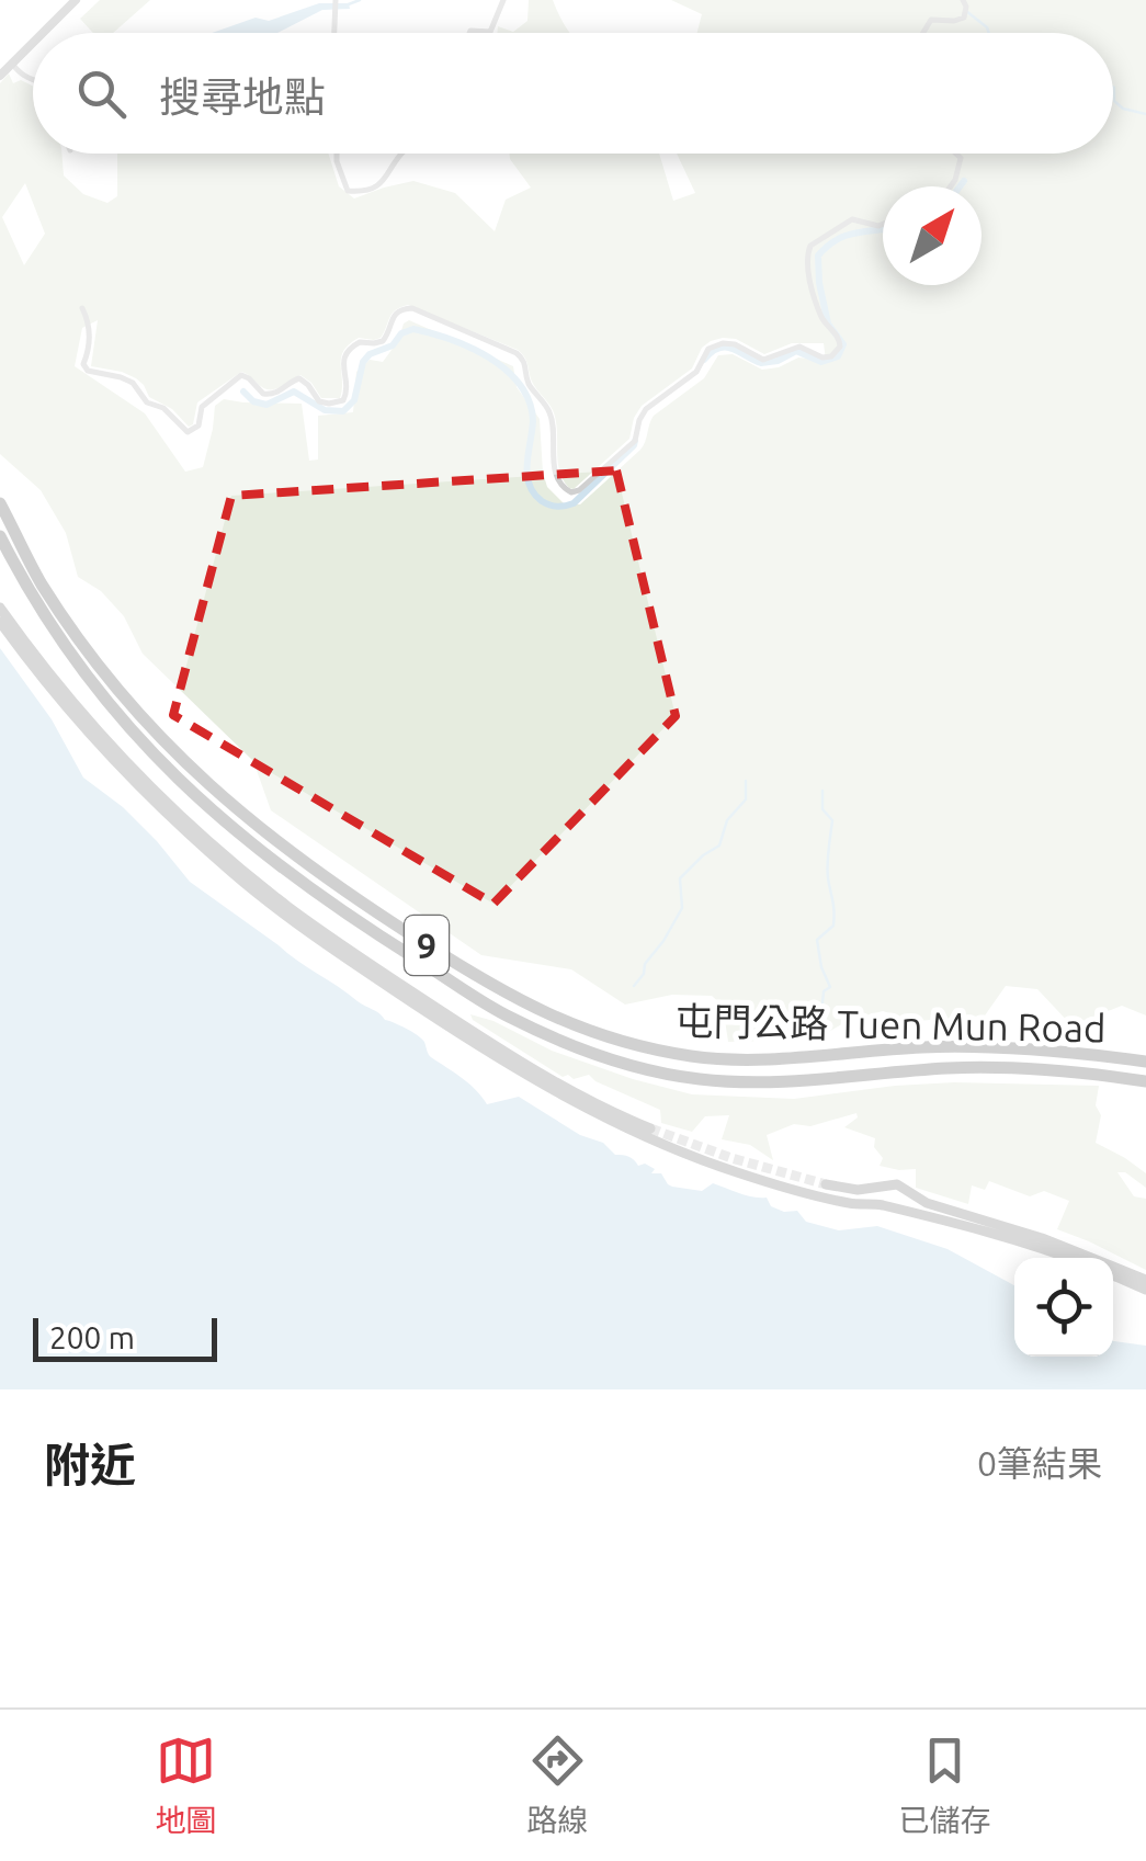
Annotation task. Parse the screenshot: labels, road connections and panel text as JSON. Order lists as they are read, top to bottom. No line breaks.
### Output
{"streets":{"highway":["9","屯門公路 Tuen Mun Road"]},"scale_bar":"200 m","north":"top right","page":{"search":"搜尋地點","scale":"200 m","heading":["附近","0筆結果"],"nav":["地圖","路線","已儲存"]}}
